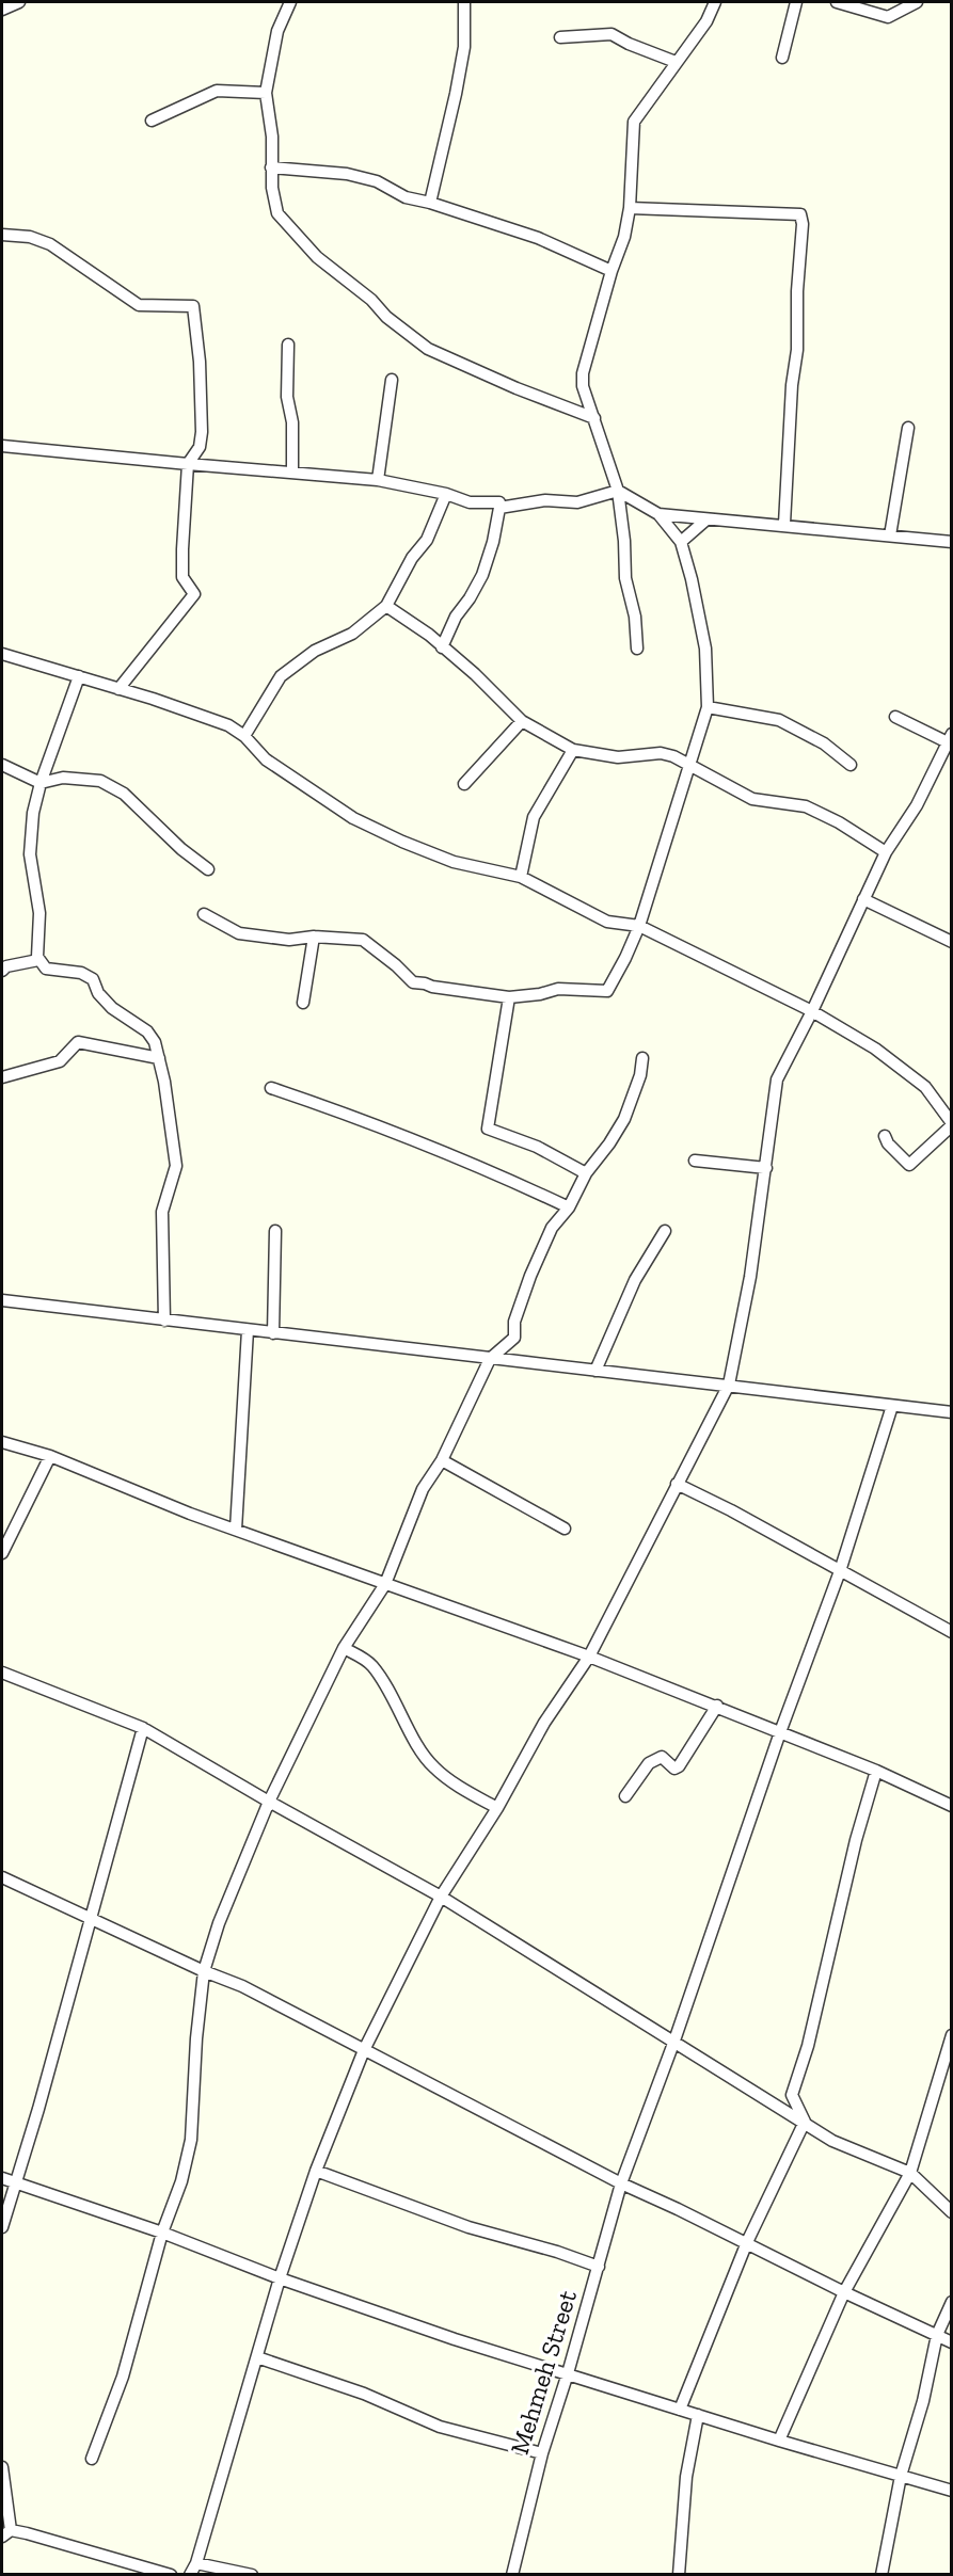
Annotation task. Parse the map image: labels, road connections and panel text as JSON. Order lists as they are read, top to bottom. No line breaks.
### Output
{"streets":{"street":["Mehmeh Street"]}}
